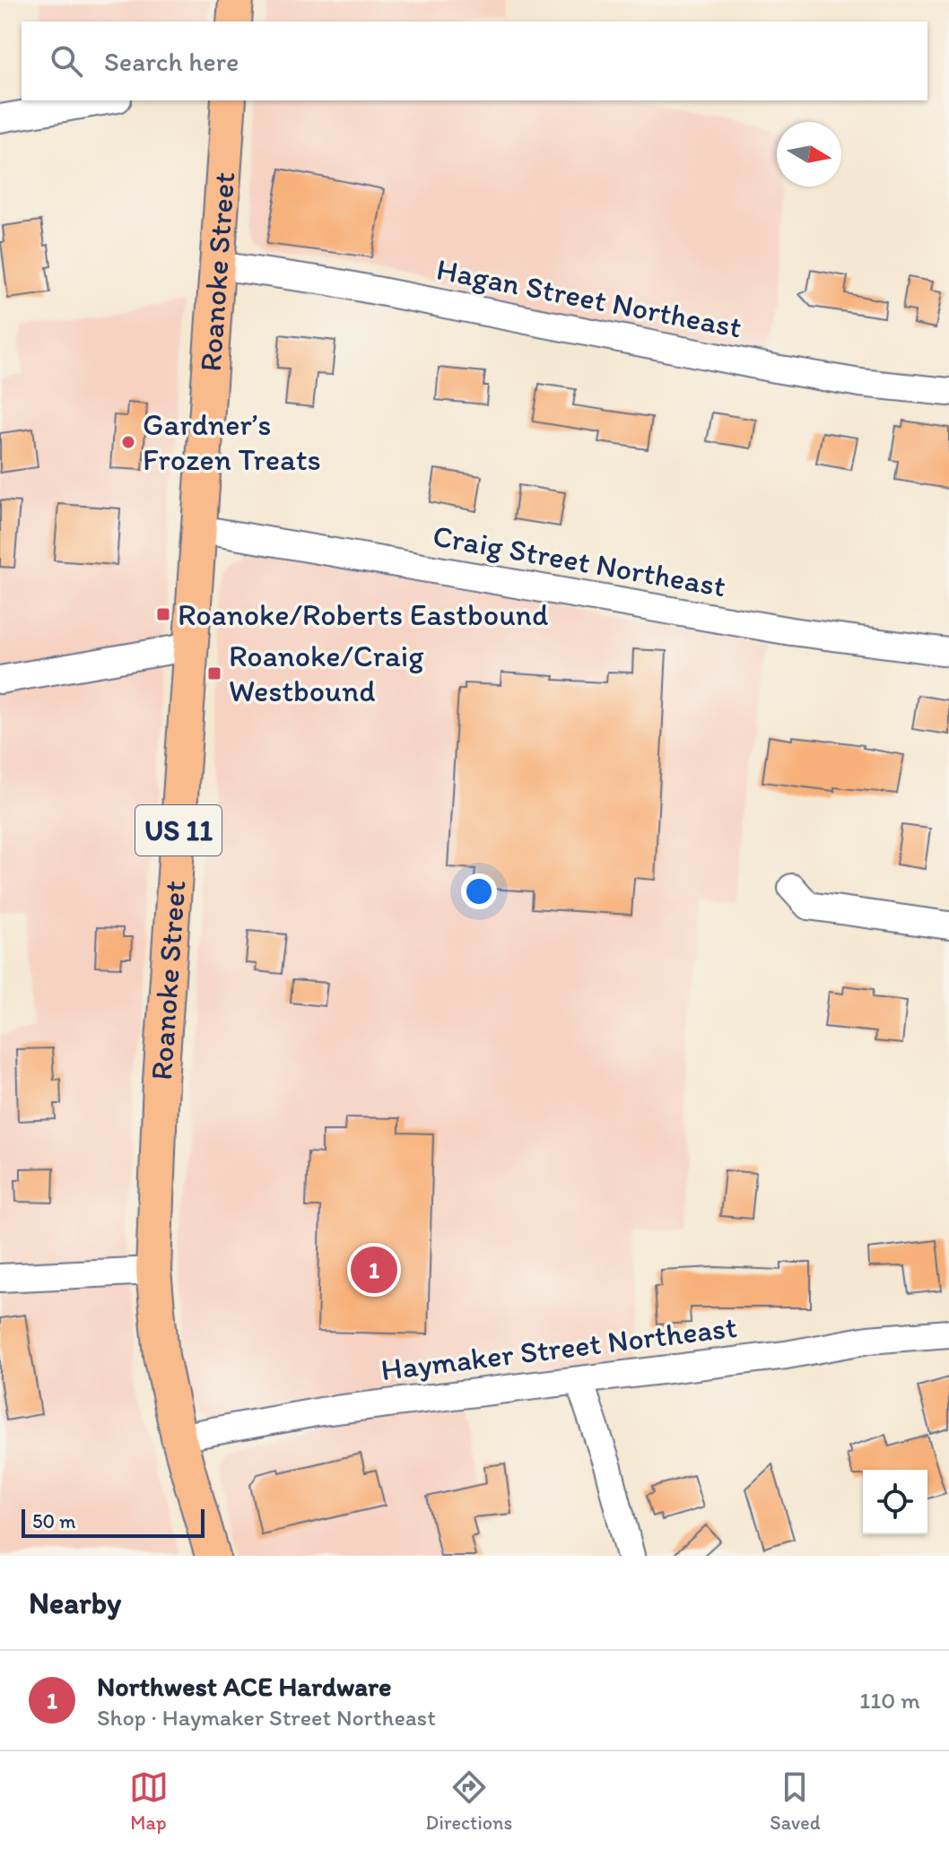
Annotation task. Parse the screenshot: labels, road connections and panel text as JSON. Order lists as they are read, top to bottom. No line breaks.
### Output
{"streets":{"main road":["Roanoke Street","US 11"],"street":["Hagan Street Northeast","Craig Street Northeast","Haymaker Street Northeast"]},"crossings":[["Roanoke Street","Hagan Street Northeast"],["Roanoke Street","Craig Street Northeast"],["Roanoke Street","Haymaker Street Northeast"]],"places":{"other":["Gardner’s Frozen Treats"],"transit":["Roanoke/Roberts Eastbound","Roanoke/Craig Westbound"]},"scale_bar":"50 m","north":"right","page":{"search":"Search here","pins":"1","scale":"50 m","heading":"Nearby","list":[{"mark":"1","name":"Northwest ACE Hardware","note":"Shop · Haymaker Street Northeast","value":"110 m"}],"nav":["Map","Directions","Saved"]}}
